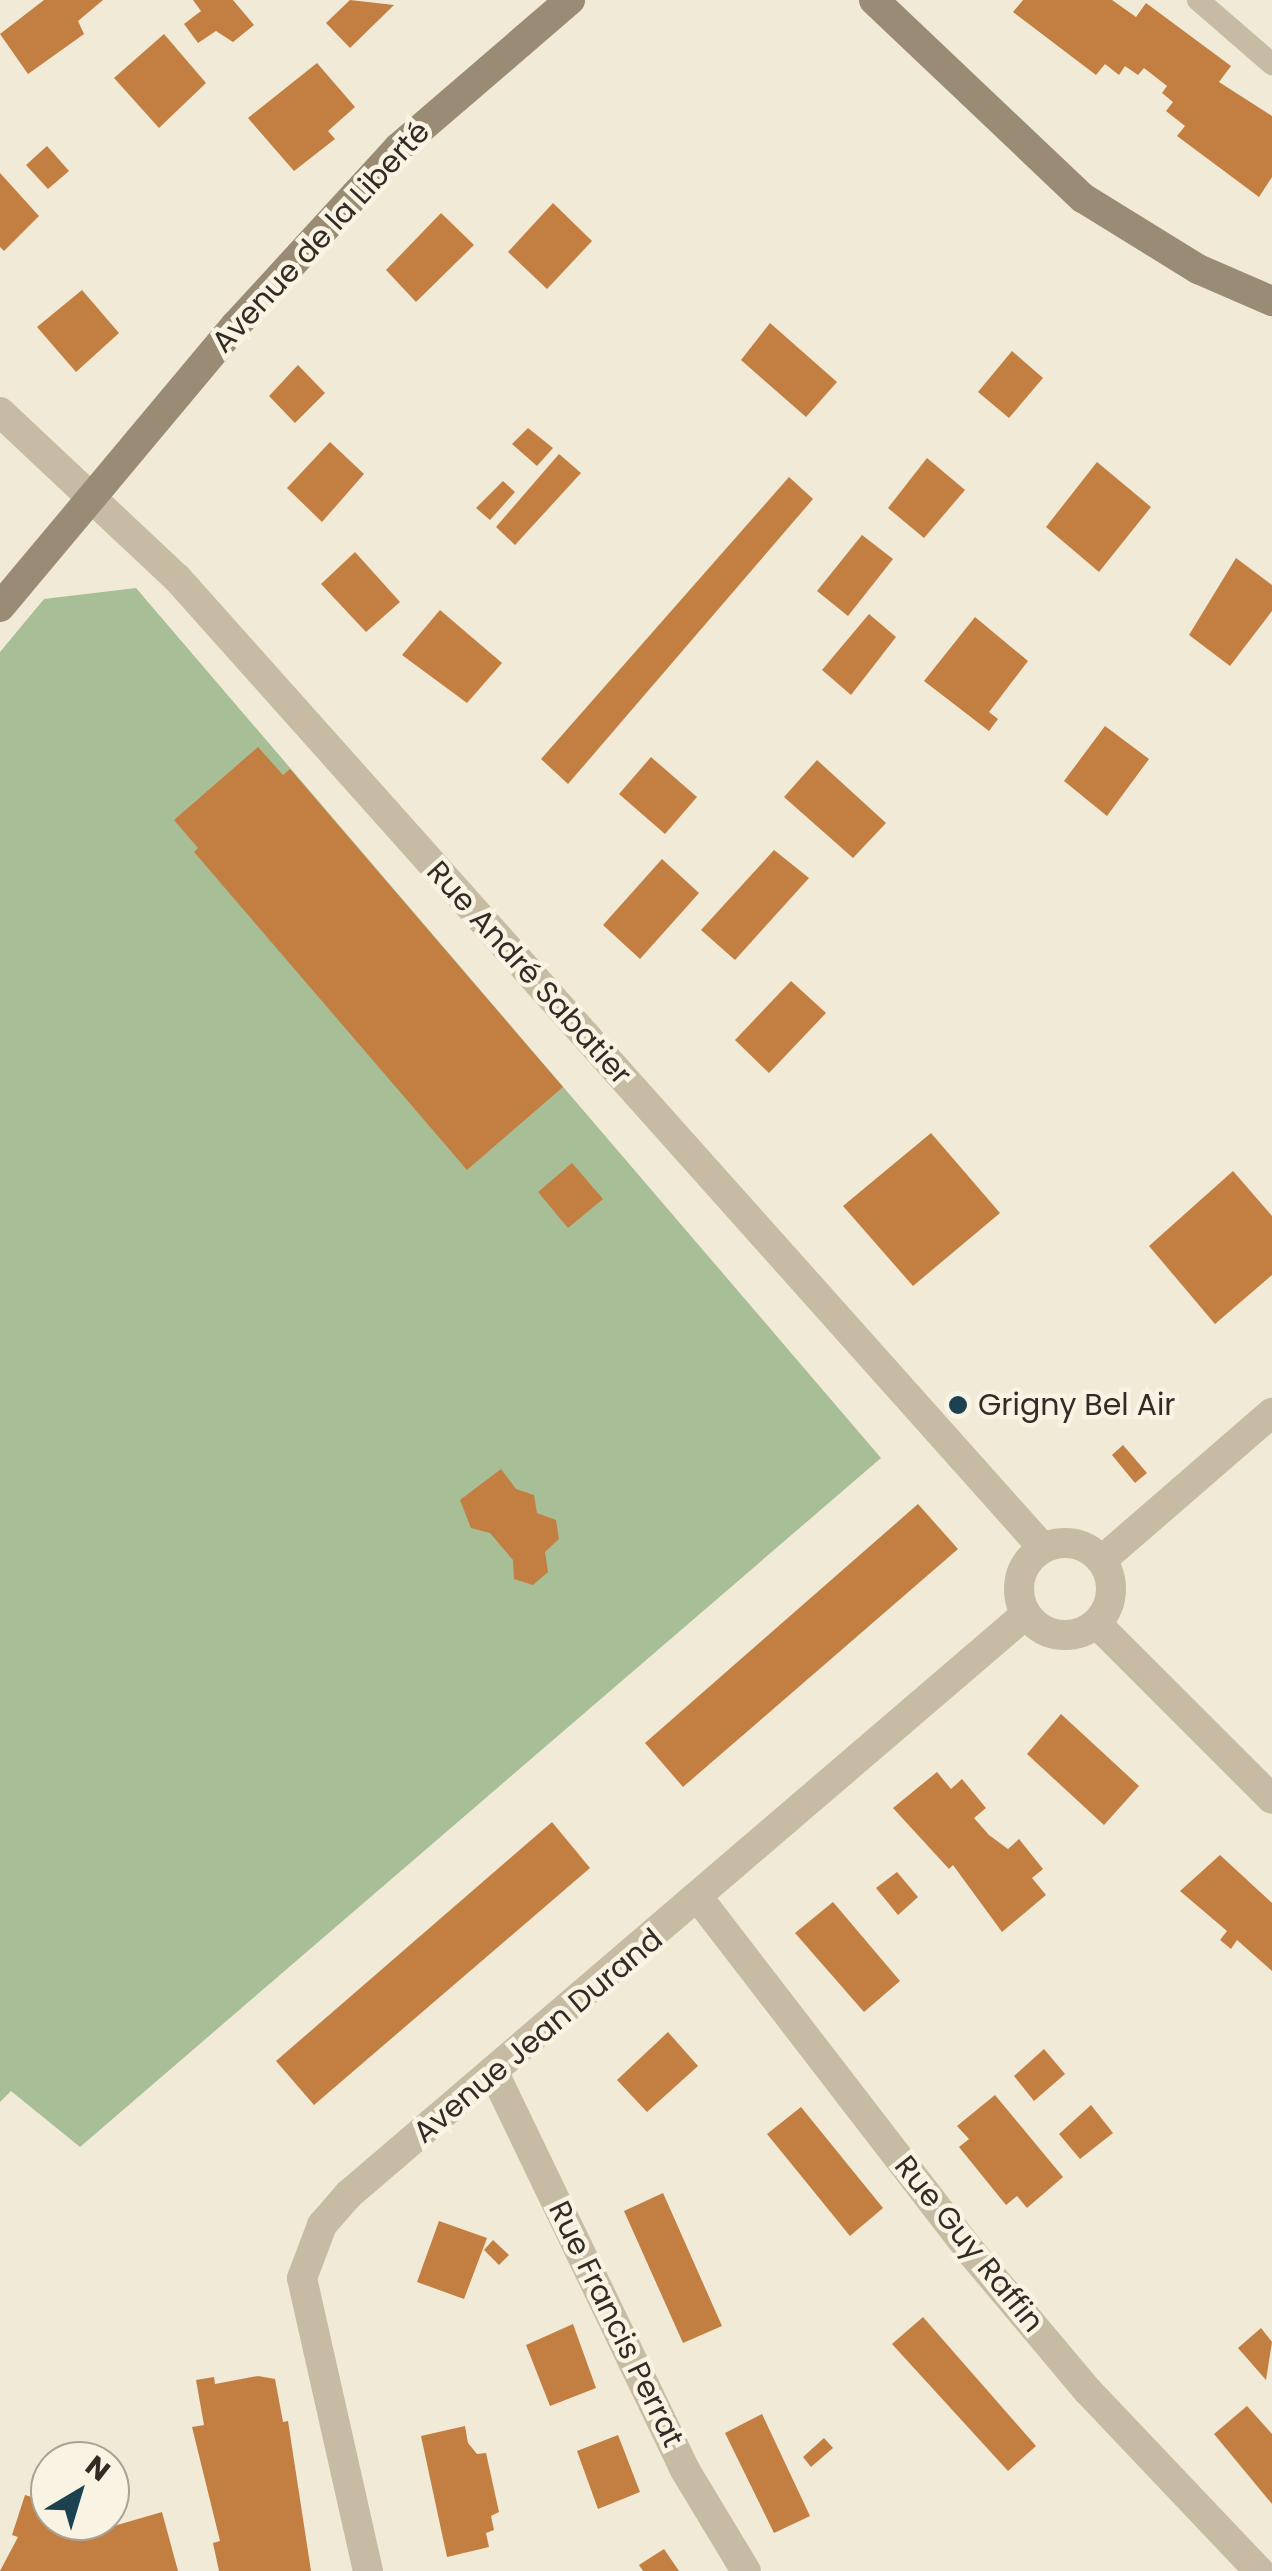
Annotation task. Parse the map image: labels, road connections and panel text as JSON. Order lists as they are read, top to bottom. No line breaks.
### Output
{"streets":{"street":["Avenue de la Liberté","Rue André Sabatier","Avenue Jean Durand","Rue Guy Raffin","Rue Francis Perrat"]},"crossings":[["Avenue de la Liberté","Rue André Sabatier"],["Rue André Sabatier","Avenue Jean Durand"],["Avenue Jean Durand","Rue Guy Raffin"],["Avenue Jean Durand","Rue Francis Perrat"]],"places":["Grigny Bel Air"],"north":"top right"}
